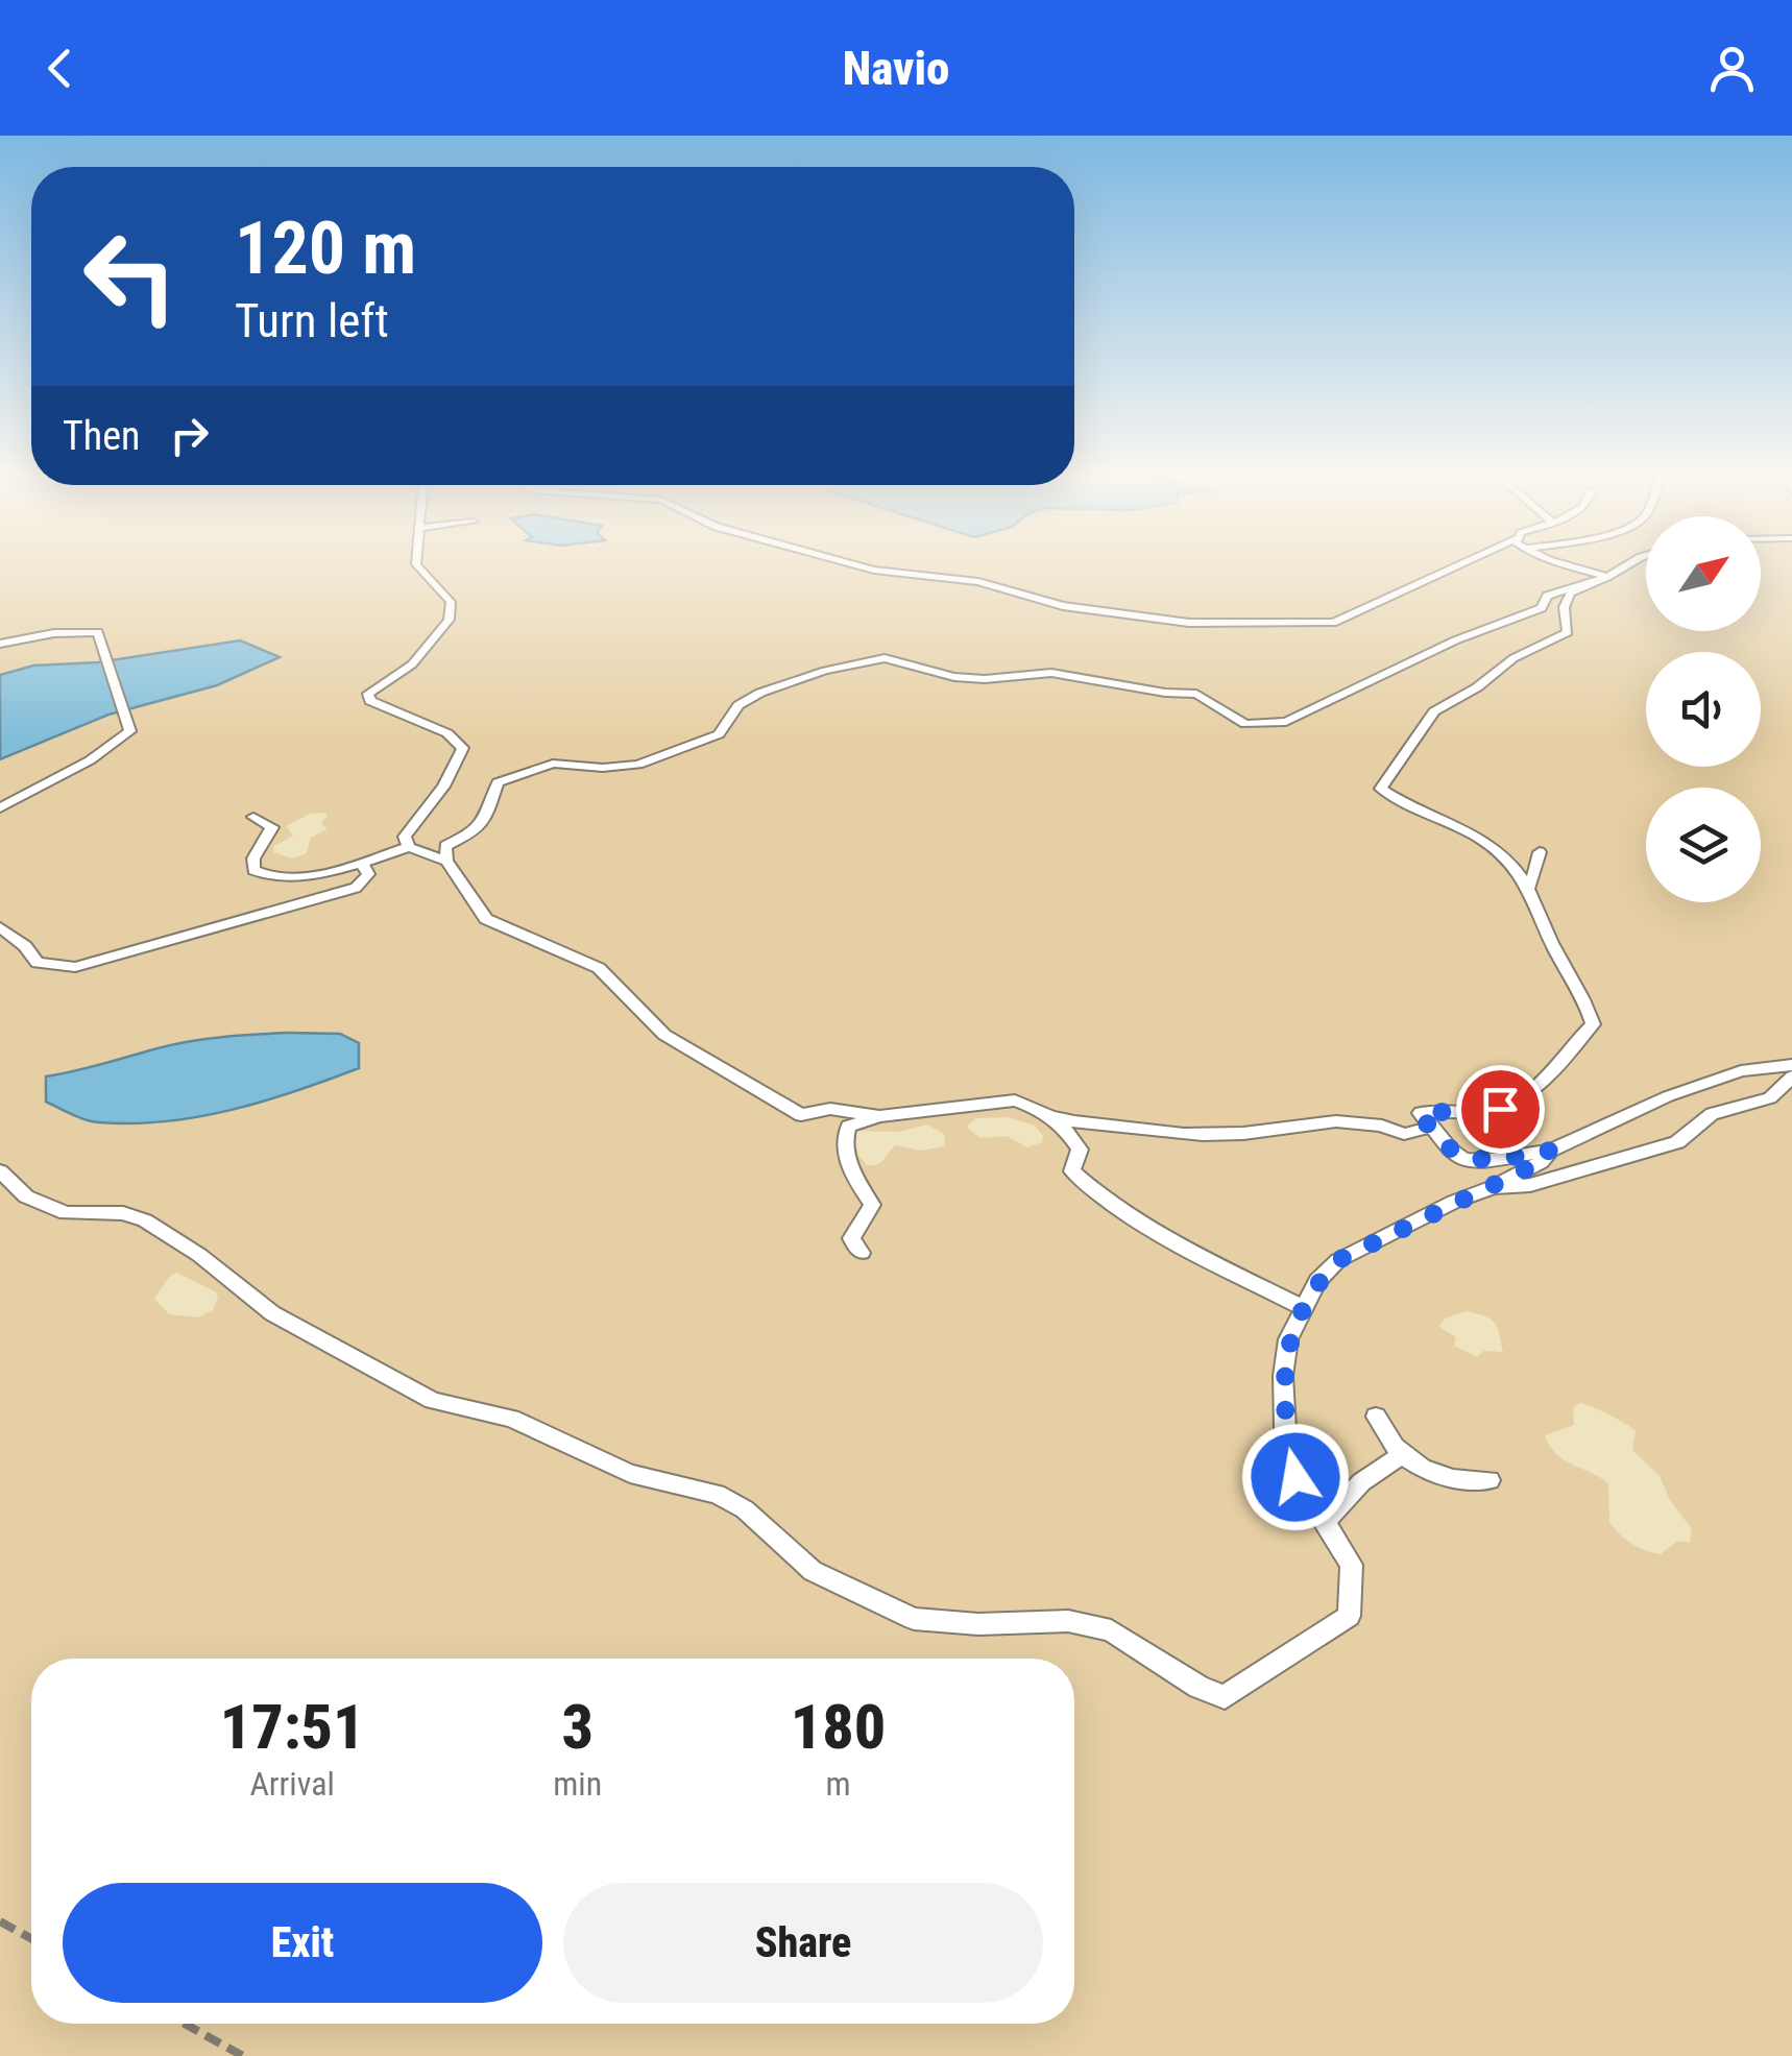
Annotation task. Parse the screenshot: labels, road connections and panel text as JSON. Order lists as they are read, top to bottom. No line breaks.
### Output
{"north":"top right","page":{"header":"Navio","turn":["120 m","Turn left"],"then":"Then","eta":["17:51","Arrival","3","min","180","m"],"buttons":["Exit","Share"]}}
